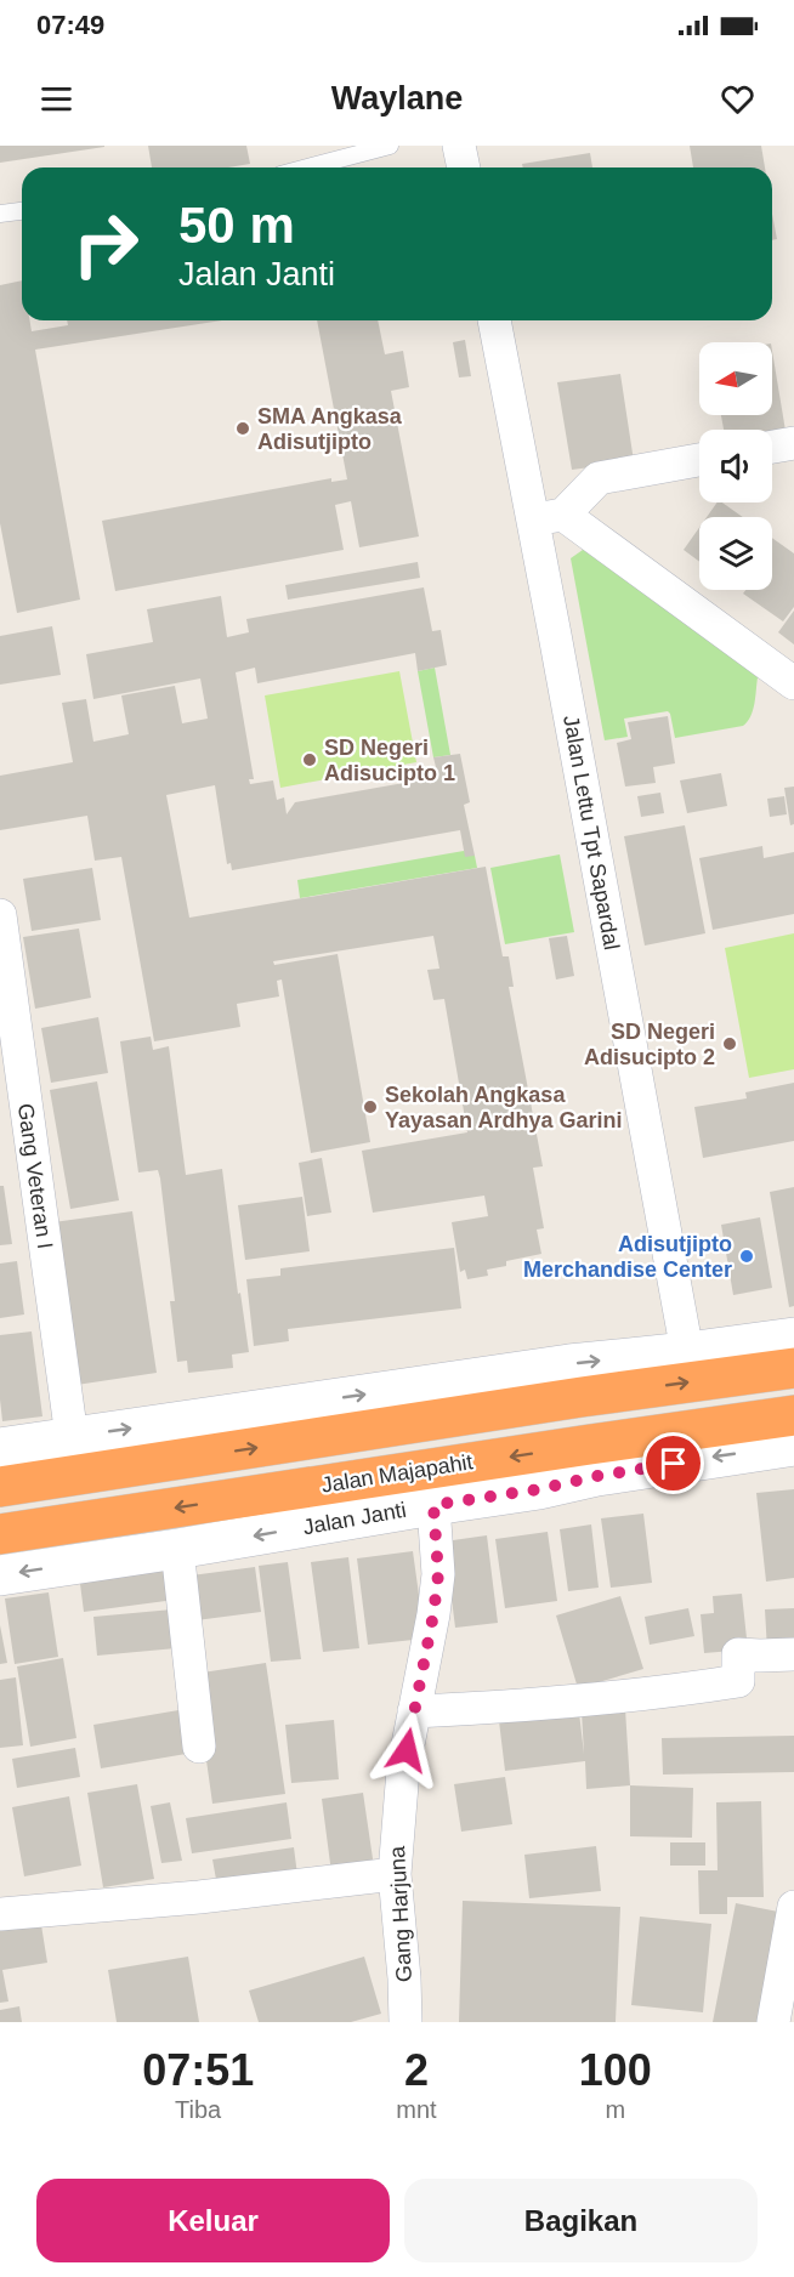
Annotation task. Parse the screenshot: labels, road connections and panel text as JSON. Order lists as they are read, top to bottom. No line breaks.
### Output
{"streets":{"highway":["Jalan Majapahit"],"street":["Jalan Lettu Tpt Sapardal","Gang Veteran I","Jalan Janti","Gang Harjuna"]},"crossings":[["Jalan Janti","Gang Harjuna"]],"places":["SMA Angkasa Adisutjipto","SD Negeri Adisucipto 1","SD Negeri Adisucipto 2","Sekolah Angkasa Yayasan Ardhya Garini","Adisutjipto Merchandise Center"],"north":"left","page":{"status":"07:49","header":"Waylane","turn":["50 m","Jalan Janti"],"eta":["07:51","Tiba","2","mnt","100","m"],"buttons":["Keluar","Bagikan"]}}
